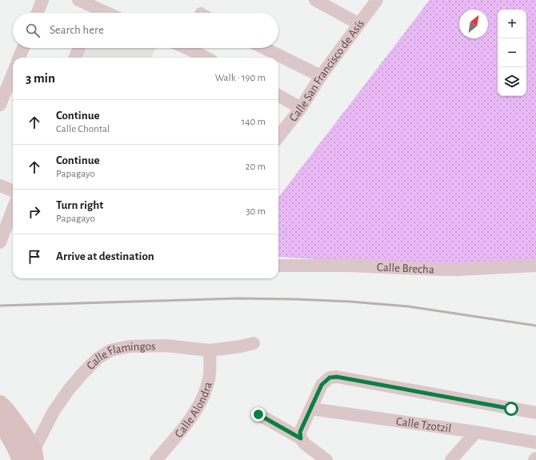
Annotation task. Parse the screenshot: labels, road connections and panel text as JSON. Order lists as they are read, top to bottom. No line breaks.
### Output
{"streets":{"street":["Calle San Francisco de Asís","Calle Brecha","Calle Flamingos","Calle Alondra","Calle Tzotzil"]},"crossings":[["Calle Flamingos","Calle Alondra"]],"north":"top right","page":{"map_buttons":["+","−"],"search":"Search here","heading":["3 min","Walk · 190 m"],"list":[["Continue","Calle Chontal","140 m"],["Continue","Papagayo","20 m"],["Turn right","Papagayo","30 m"],"Arrive at destination"]}}
